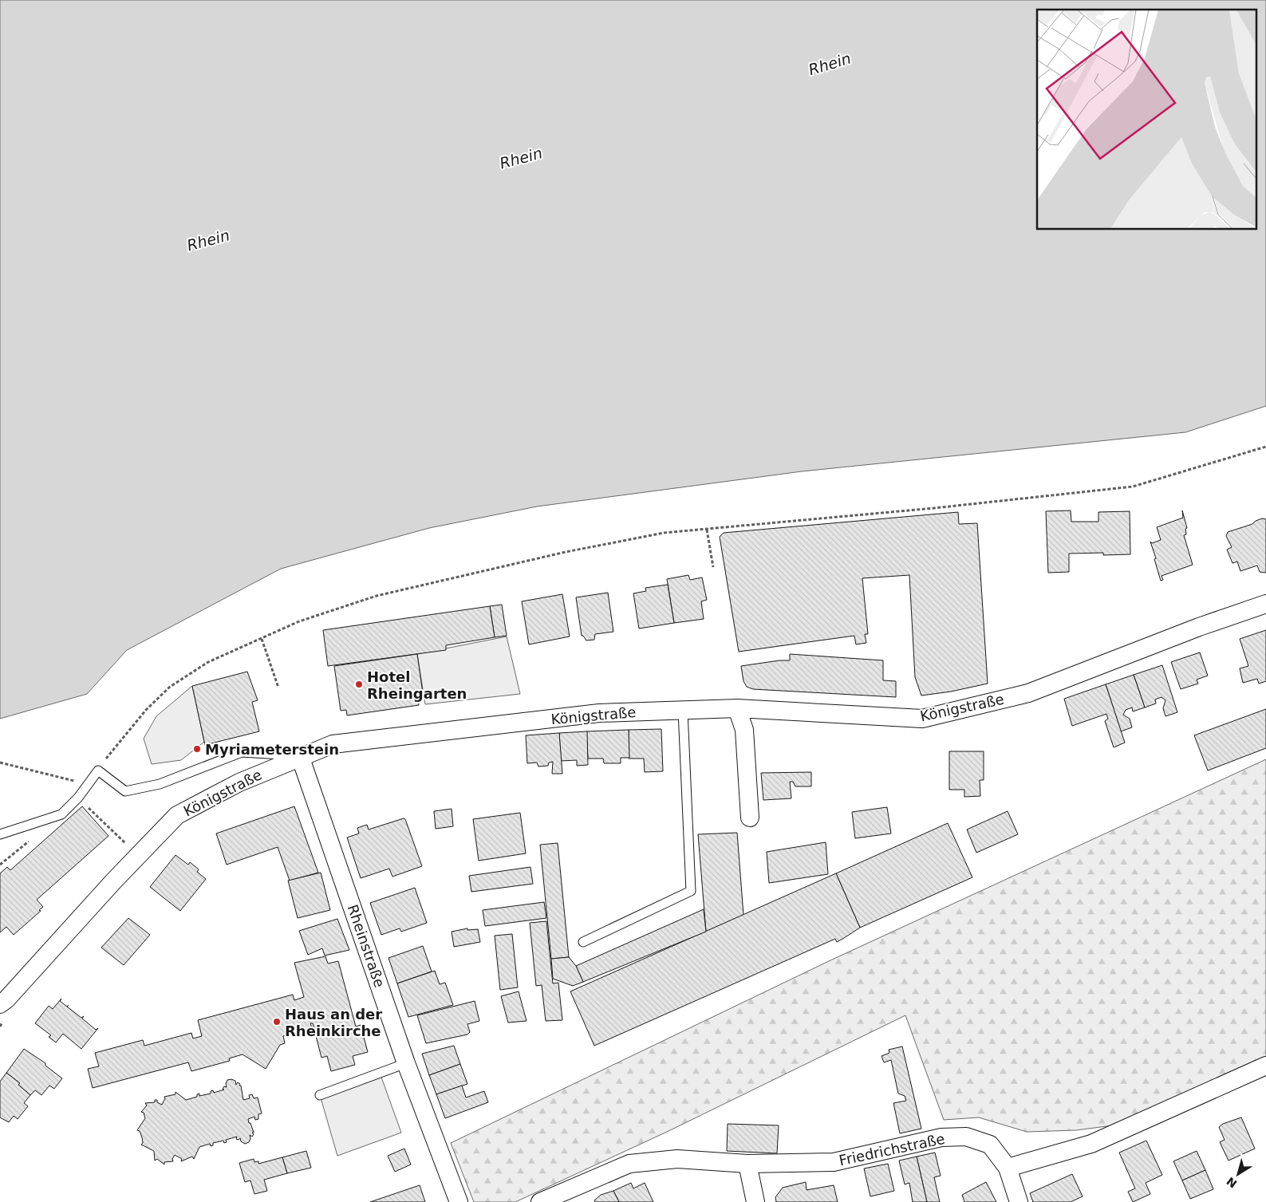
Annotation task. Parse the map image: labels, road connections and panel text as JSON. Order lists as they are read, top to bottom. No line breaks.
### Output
{"streets":{"street":["Königstraße","Rheinstraße","Friedrichstraße"]},"crossings":[["Königstraße","Rheinstraße"]],"water":["Rhein"],"places":["Hotel Rheingarten","Myriameterstein","Haus an der Rheinkirche"],"north":"bottom left"}
